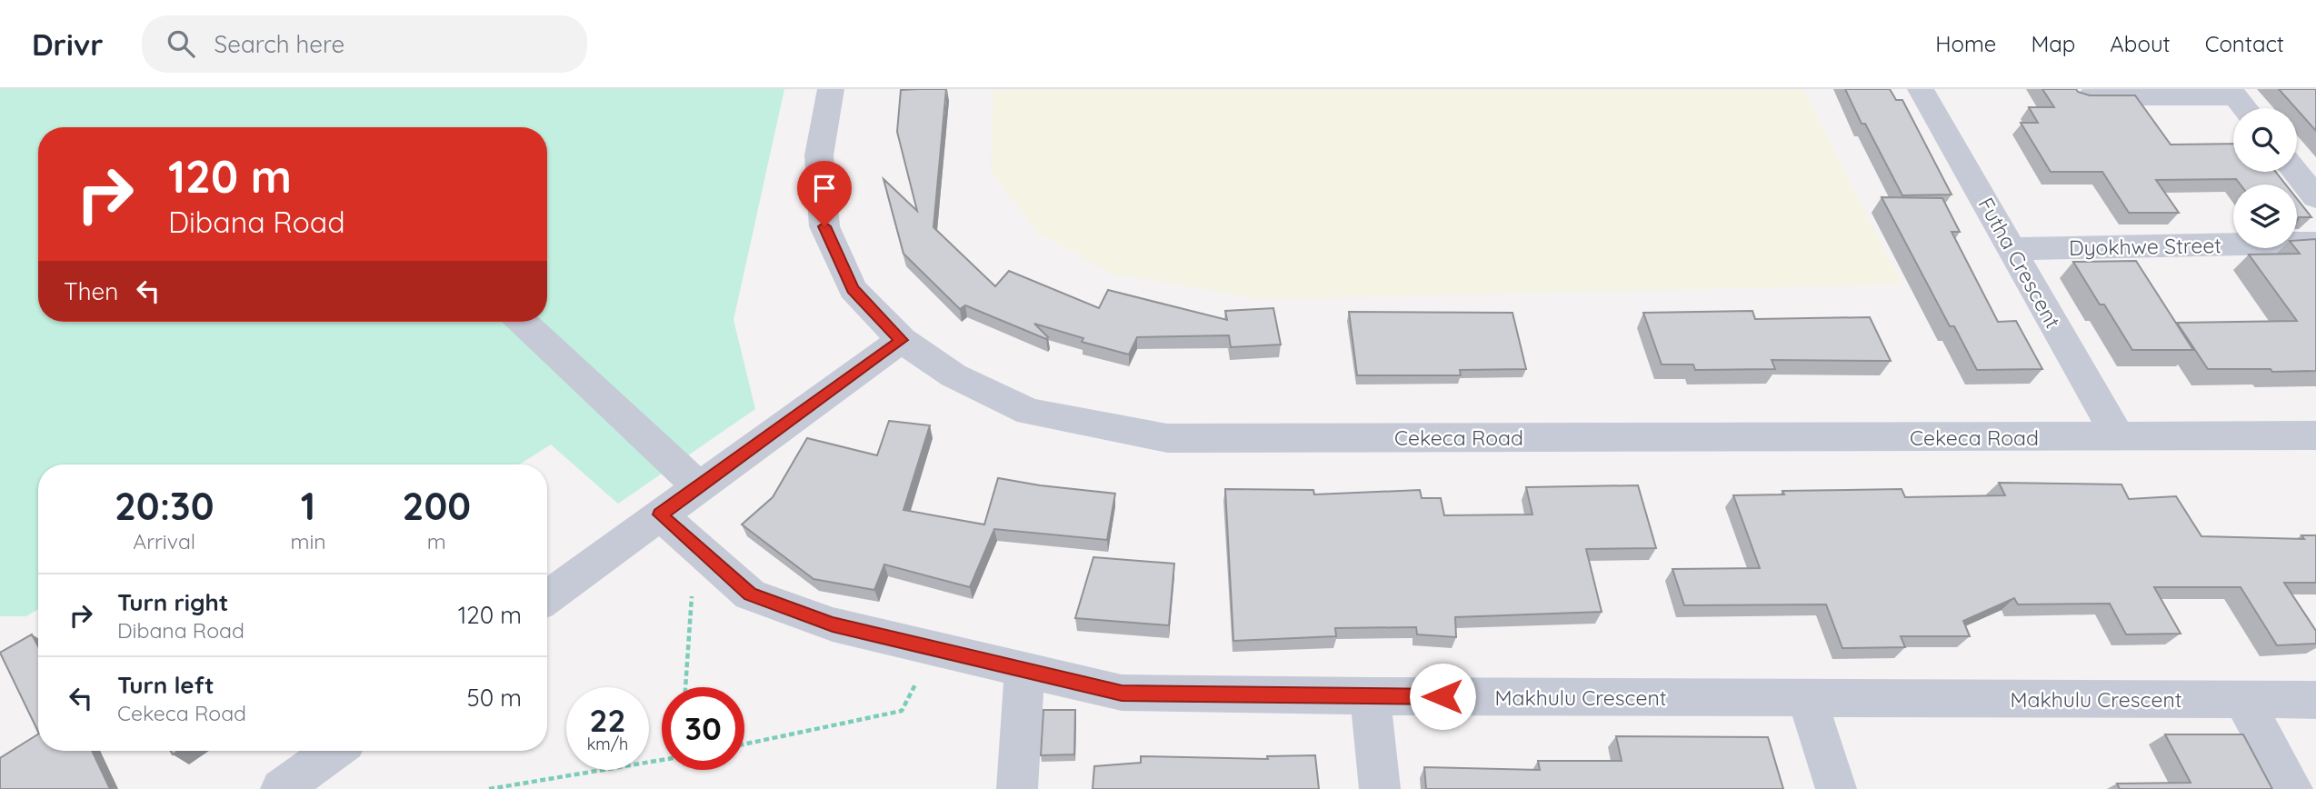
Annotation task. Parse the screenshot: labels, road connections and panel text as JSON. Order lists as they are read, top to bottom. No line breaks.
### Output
{"streets":{"street":["Dyokhwe Street","Futha Crescent","Cekeca Road","Makhulu Crescent"]},"crossings":[["Dyokhwe Street","Futha Crescent"],["Futha Crescent","Cekeca Road"]],"page":{"header":"Drivr","search":"Search here","nav":["Home","Map","About","Contact"],"turn":["120 m","Dibana Road"],"then":"Then","eta":["20:30","Arrival","1","min","200","m"],"list":[{"name":"Turn right","note":"Dibana Road","value":"120 m"},{"name":"Turn left","note":"Cekeca Road","value":"50 m"}],"speed":"22 km/h","limit":"30"}}
